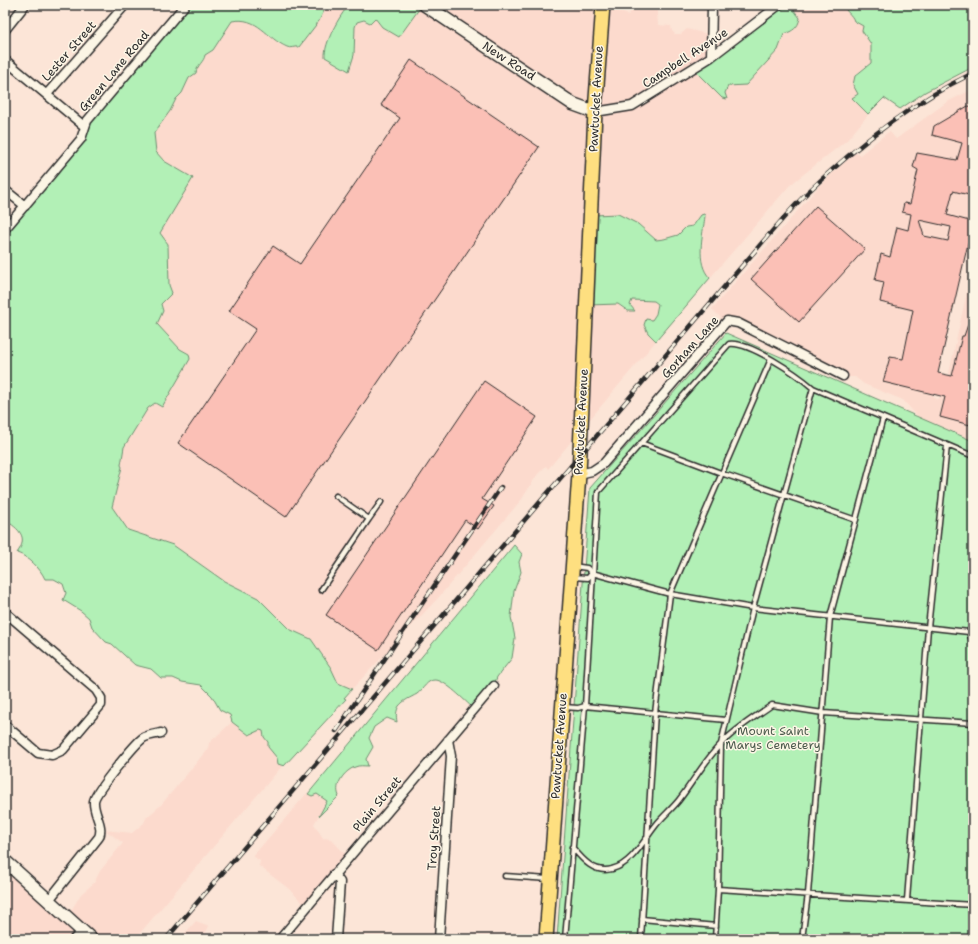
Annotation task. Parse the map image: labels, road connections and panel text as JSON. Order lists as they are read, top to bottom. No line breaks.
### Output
{"streets":{"main road":["Pawtucket Avenue"],"street":["Lester Street","Campbell Avenue","New Road","Green Lane Road","Gorham Lane","Plain Street","Troy Street"]},"crossings":[["Campbell Avenue","New Road"],["Campbell Avenue","Pawtucket Avenue"],["New Road","Pawtucket Avenue"],["Pawtucket Avenue","Gorham Lane"],["Plain Street","Troy Street"]],"parks":["Mount Saint Marys Cemetery"]}
